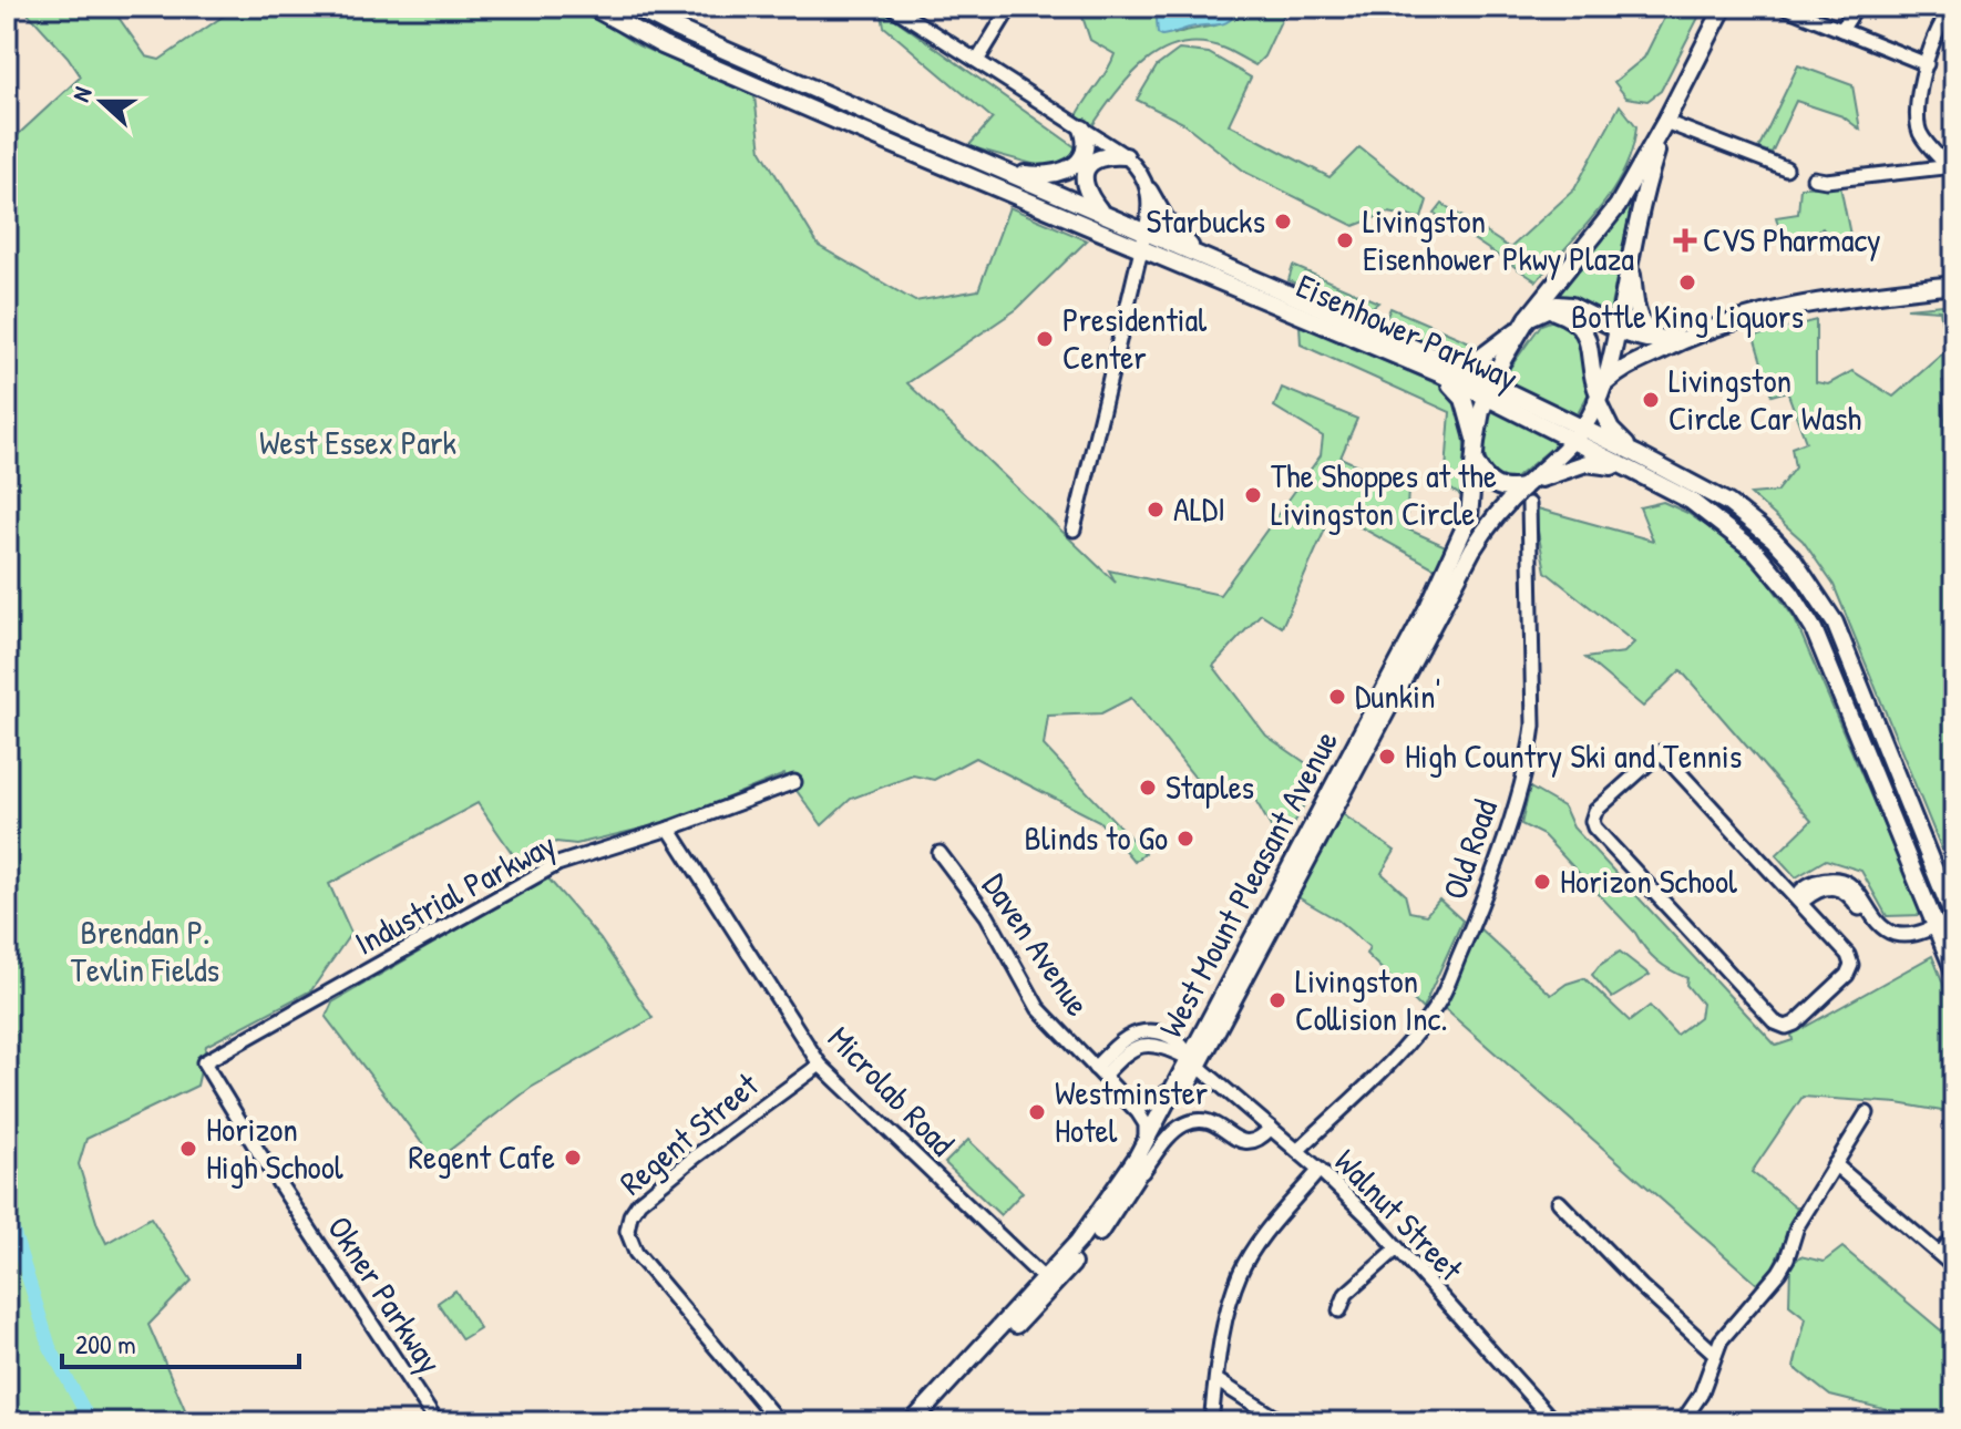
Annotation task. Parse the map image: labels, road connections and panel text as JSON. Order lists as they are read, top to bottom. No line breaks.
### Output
{"streets":{"main road":["Eisenhower Parkway","West Mount Pleasant Avenue"],"street":["Old Road","Industrial Parkway","Daven Avenue","Microlab Road","Regent Street","Walnut Street","Okner Parkway"]},"crossings":[["Eisenhower Parkway","West Mount Pleasant Avenue"],["Old Road","Walnut Street"],["West Mount Pleasant Avenue","Daven Avenue"],["West Mount Pleasant Avenue","Microlab Road"],["West Mount Pleasant Avenue","Walnut Street"],["Industrial Parkway","Microlab Road"],["Industrial Parkway","Okner Parkway"],["Daven Avenue","Walnut Street"],["Microlab Road","Regent Street"]],"parks":["West Essex Park","Brendan P. Tevlin Fields"],"places":{"other":["Starbucks","Livingston Eisenhower Pkwy Plaza","Bottle King Liquors","Presidential Center","Livingston Circle Car Wash","The Shoppes at the Livingston Circle","ALDI","Dunkin'","High Country Ski and Tennis","Staples","Blinds to Go","Horizon School","Livingston Collision Inc.","Westminster Hotel","Horizon High School","Regent Cafe"],"health":["CVS Pharmacy"]},"scale_bar":"200 m","north":"left"}
